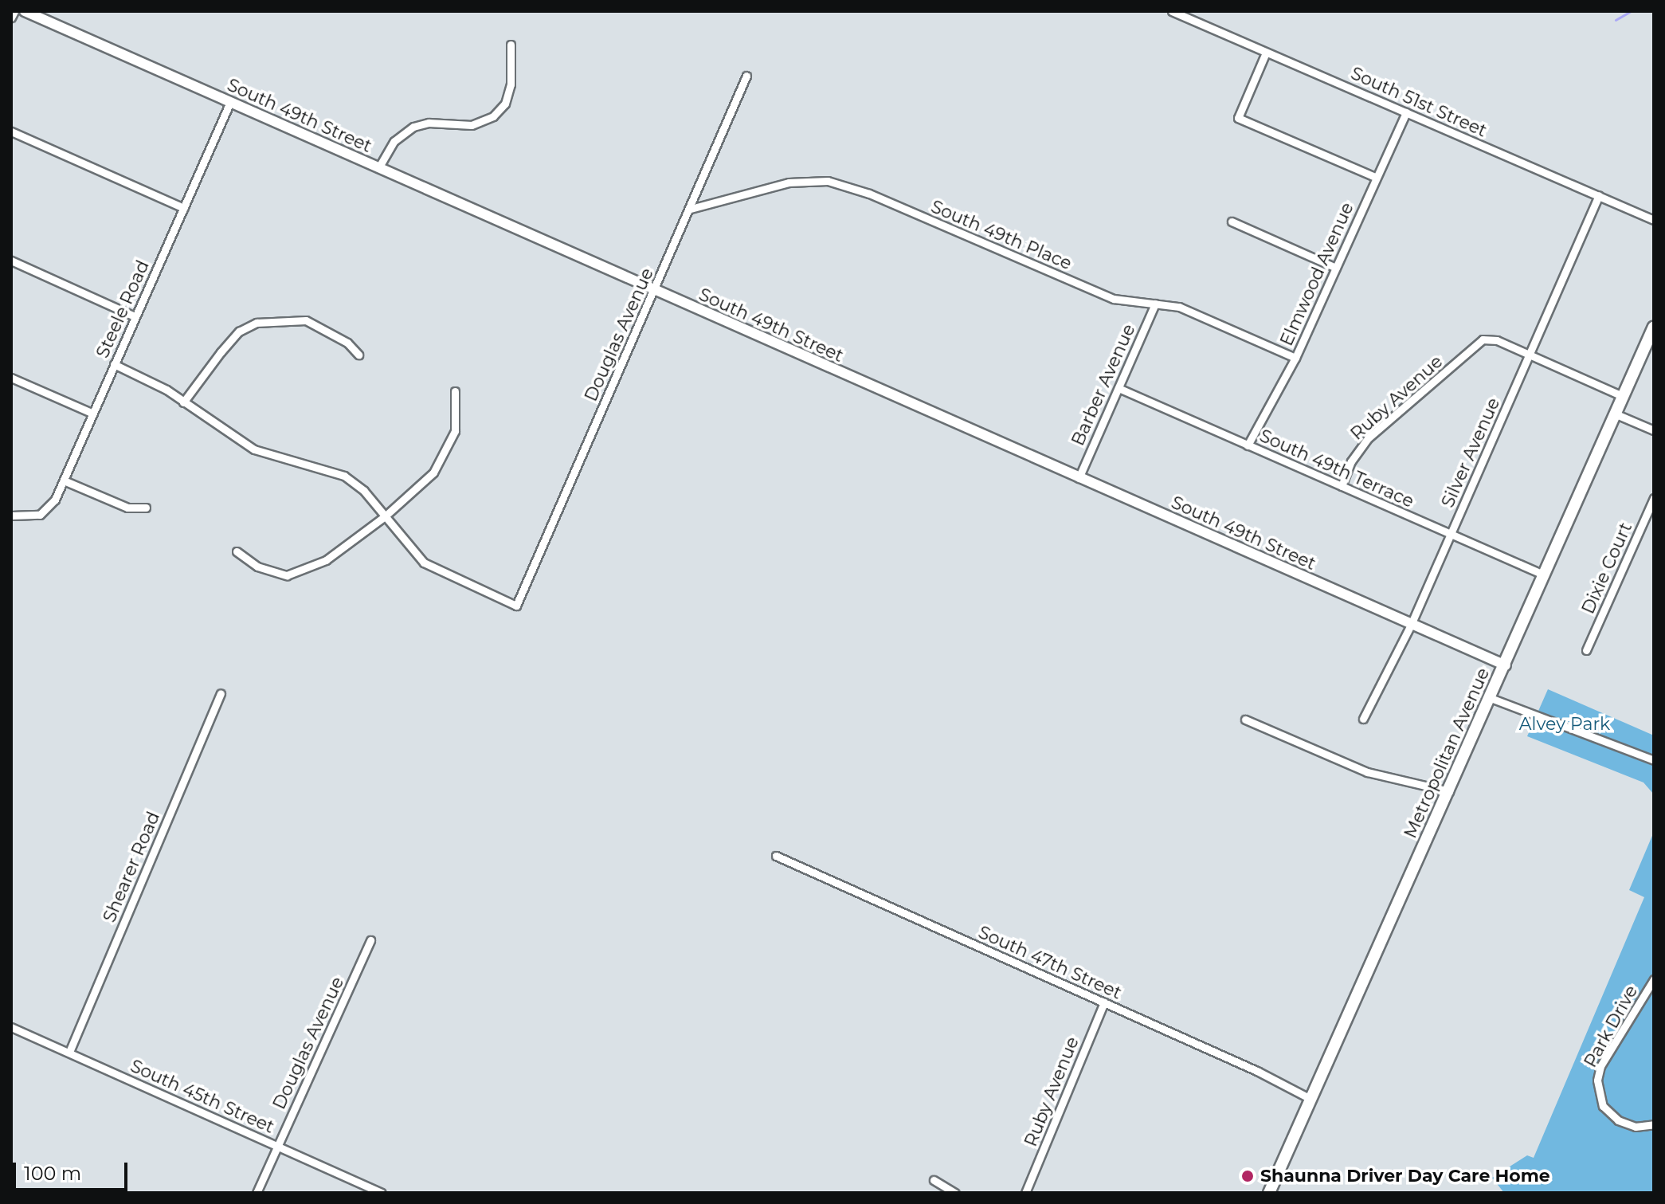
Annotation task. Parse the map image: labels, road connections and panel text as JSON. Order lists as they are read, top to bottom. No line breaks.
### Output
{"streets":{"main road":["Metropolitan Avenue"],"street":["South 51st Street","South 49th Street","South 49th Place","Elmwood Avenue","Steele Road","Douglas Avenue","Barber Avenue","Ruby Avenue","Silver Avenue","South 49th Terrace","Dixie Court","Shearer Road","South 47th Street","Park Drive","South 45th Street"]},"crossings":[["South 51st Street","Elmwood Avenue"],["South 51st Street","Silver Avenue"],["South 49th Street","Steele Road"],["South 49th Street","Douglas Avenue"],["South 49th Street","Barber Avenue"],["South 49th Street","Silver Avenue"],["South 49th Street","Metropolitan Avenue"],["South 49th Place","Elmwood Avenue"],["South 49th Place","Douglas Avenue"],["South 49th Place","Barber Avenue"],["Elmwood Avenue","South 49th Terrace"],["Douglas Avenue","South 45th Street"],["Barber Avenue","South 49th Terrace"],["Ruby Avenue","Silver Avenue"],["Ruby Avenue","South 49th Terrace"],["Ruby Avenue","South 47th Street"],["Silver Avenue","South 49th Terrace"],["South 49th Terrace","Metropolitan Avenue"],["Metropolitan Avenue","South 47th Street"],["Shearer Road","South 45th Street"]],"parks":["Alvey Park"],"places":["Shaunna Driver Day Care Home"],"scale_bar":"100 m"}
